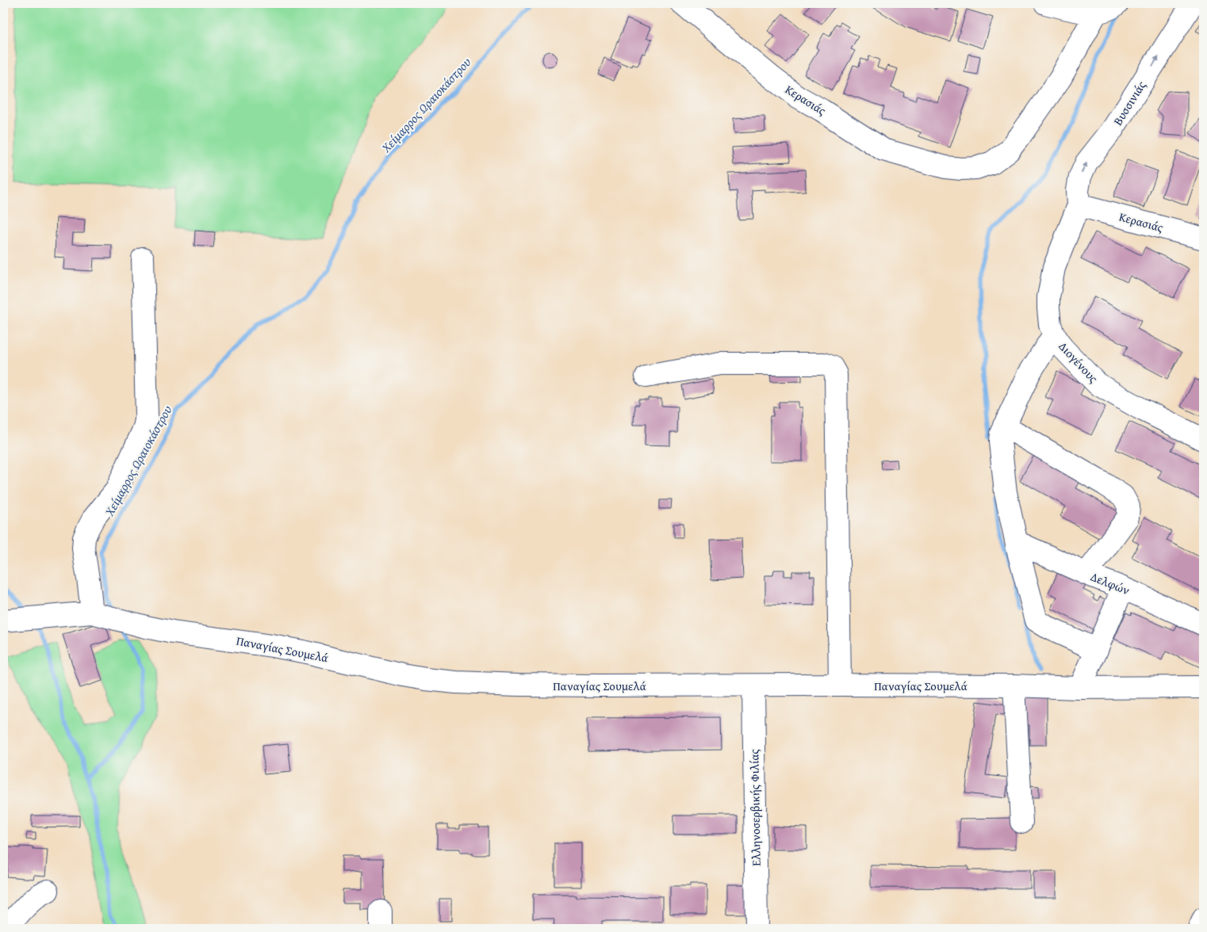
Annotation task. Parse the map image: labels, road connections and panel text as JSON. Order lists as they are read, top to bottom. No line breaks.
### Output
{"streets":{"street":["Κερασιάς","Βυσσινιάς","Διογένους","Δελφών","Παναγίας Σουμελά","Ελληνοσερβικής Φιλίας"]},"crossings":[["Κερασιάς","Βυσσινιάς"],["Κερασιάς","Διογένους"],["Βυσσινιάς","Διογένους"],["Παναγίας Σουμελά","Ελληνοσερβικής Φιλίας"]],"one_way":["Βυσσινιάς"],"water":["Χείμαρρος Ωραιοκάστρου"]}
